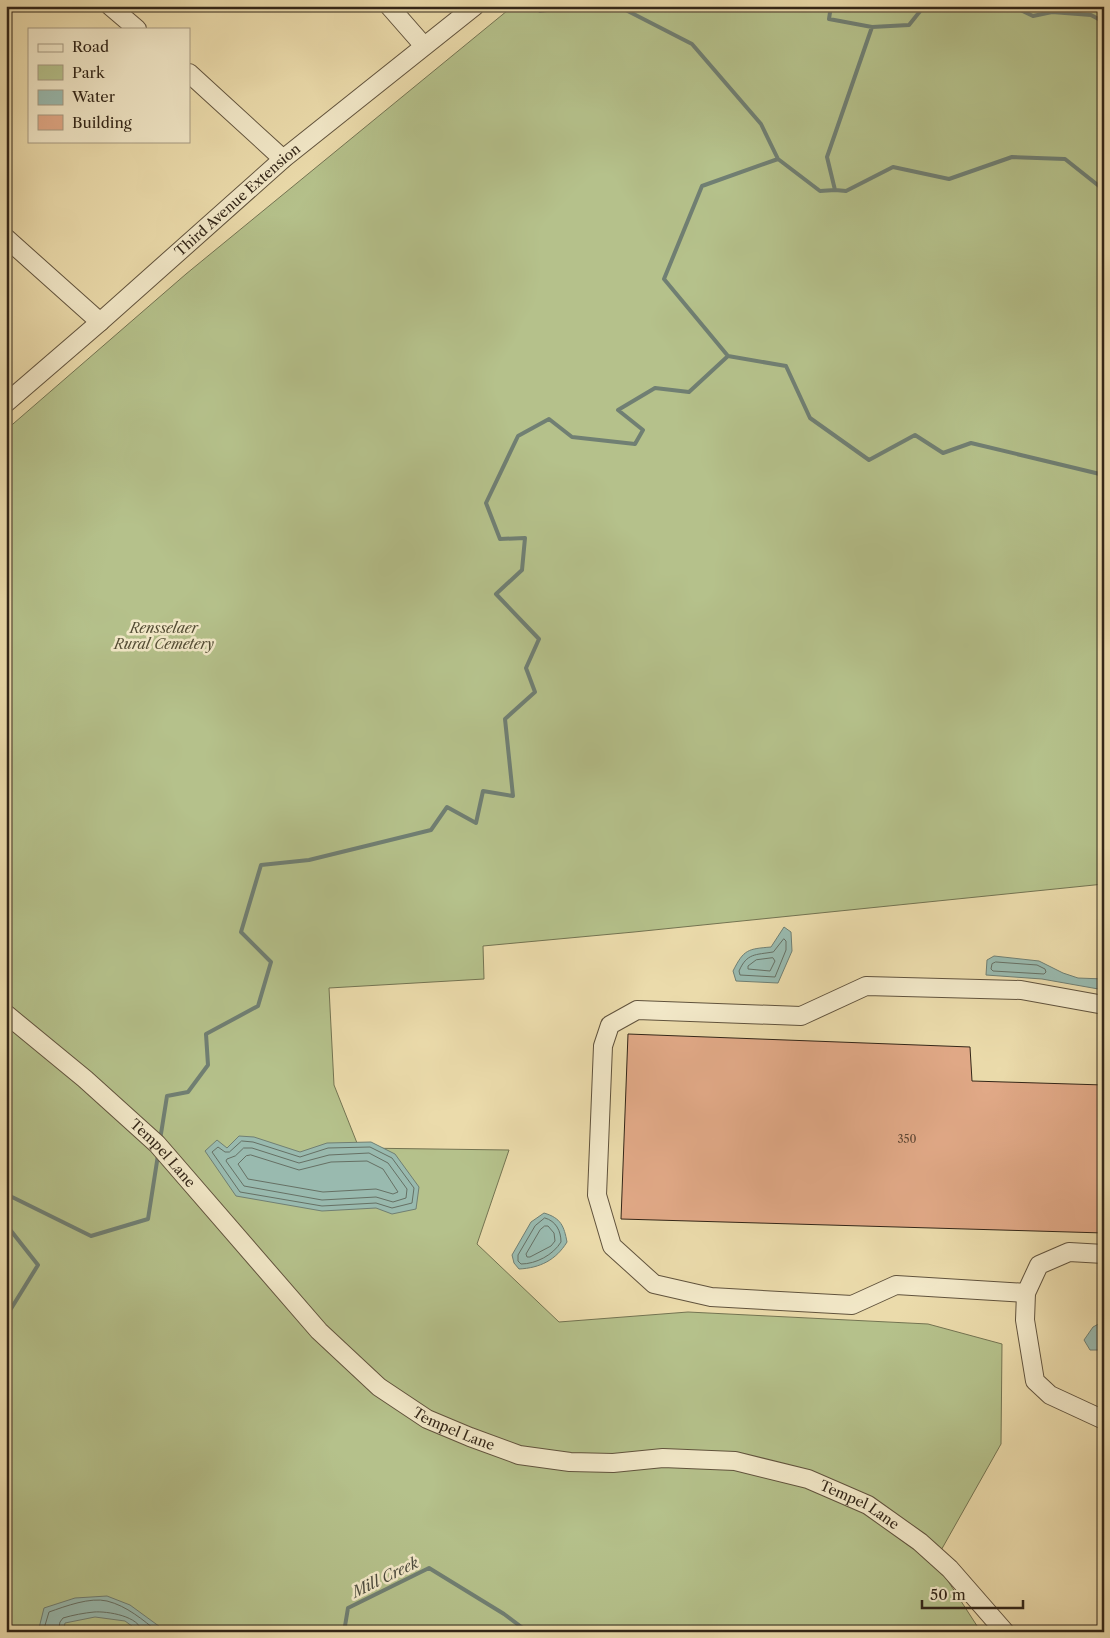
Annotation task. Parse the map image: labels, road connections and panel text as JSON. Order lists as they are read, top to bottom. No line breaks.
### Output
{"streets":{"street":["Third Avenue Extension","Tempel Lane"]},"water":["Mill Creek"],"parks":["Rensselaer Rural Cemetery"],"house_numbers":["350"],"legend":["Road","Park","Water","Building"],"scale_bar":"50 m"}
